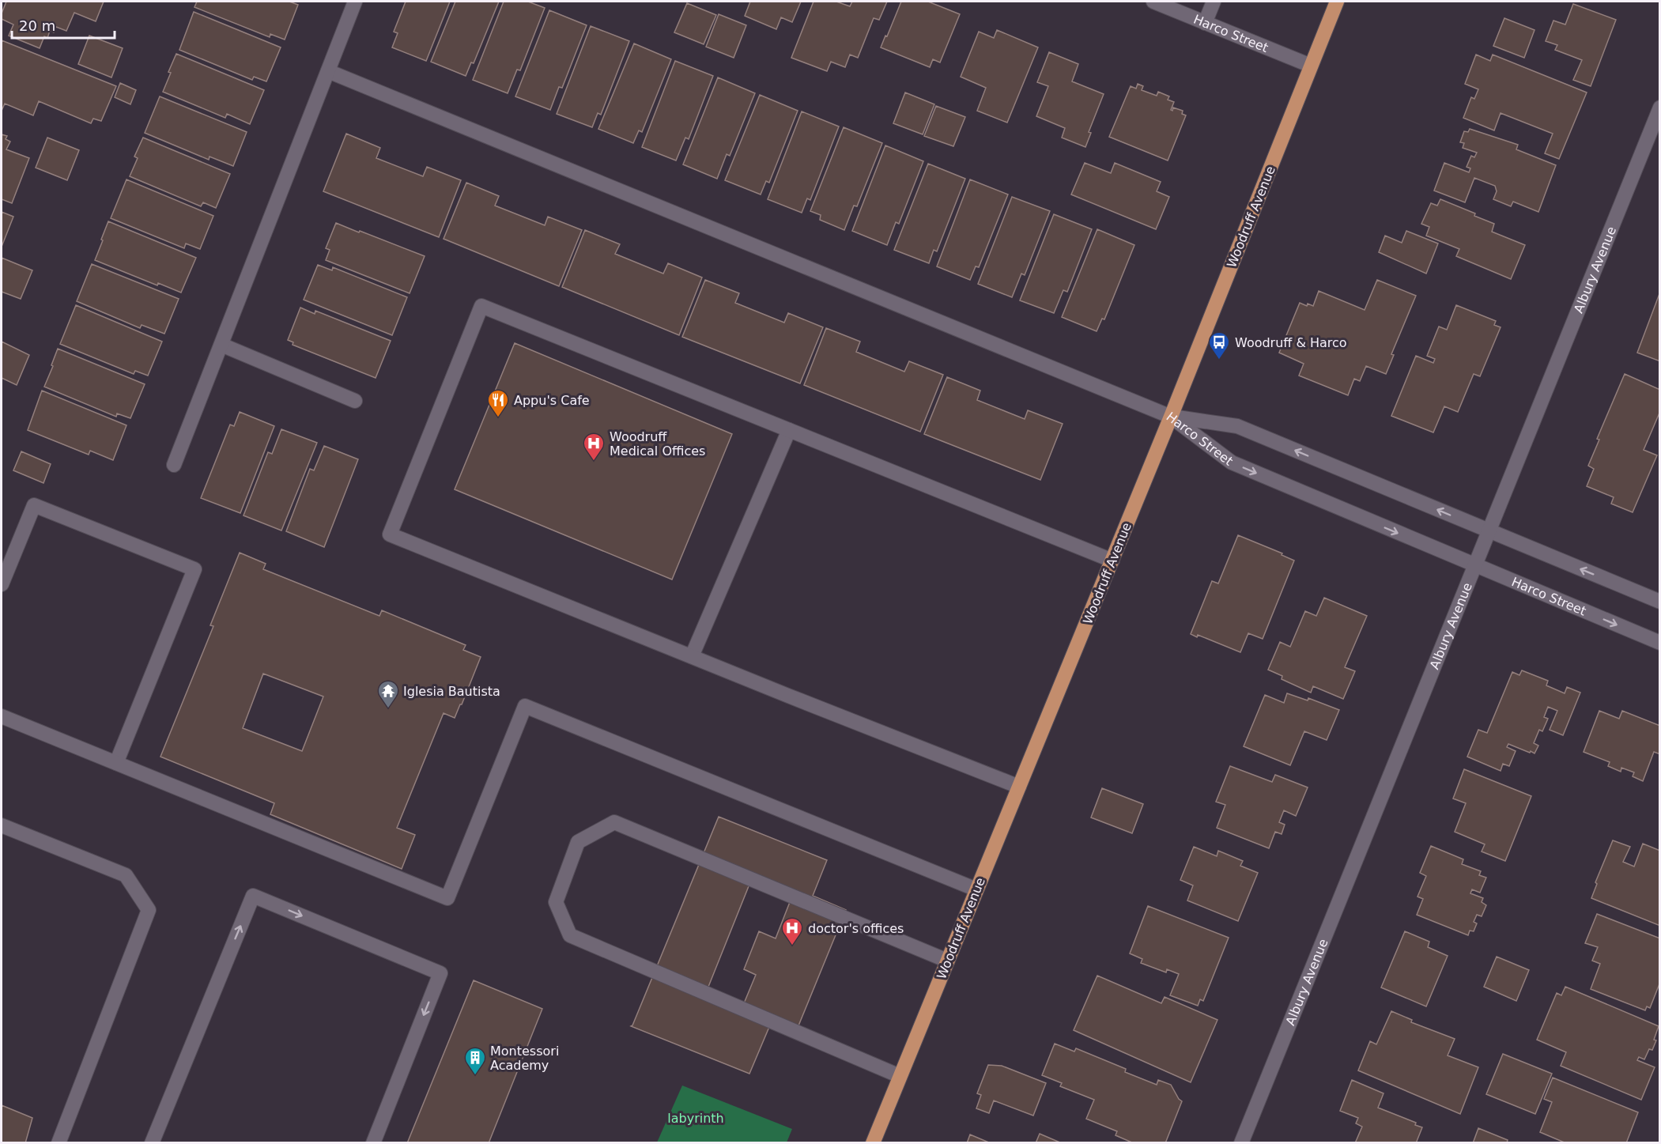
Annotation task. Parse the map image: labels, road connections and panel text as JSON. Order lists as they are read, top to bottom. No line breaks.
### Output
{"streets":{"main road":["Woodruff Avenue"],"street":["Harco Street","Albury Avenue"]},"crossings":[["Harco Street","Woodruff Avenue"],["Harco Street","Albury Avenue"]],"parks":["labyrinth"],"places":{"bus stop":["Woodruff & Harco"],"restaurant":["Appu's Cafe"],"hospital":["Woodruff Medical Offices","doctor's offices"],"temple":["Iglesia Bautista"],"building":["Montessori Academy"]},"scale_bar":"20 m"}
